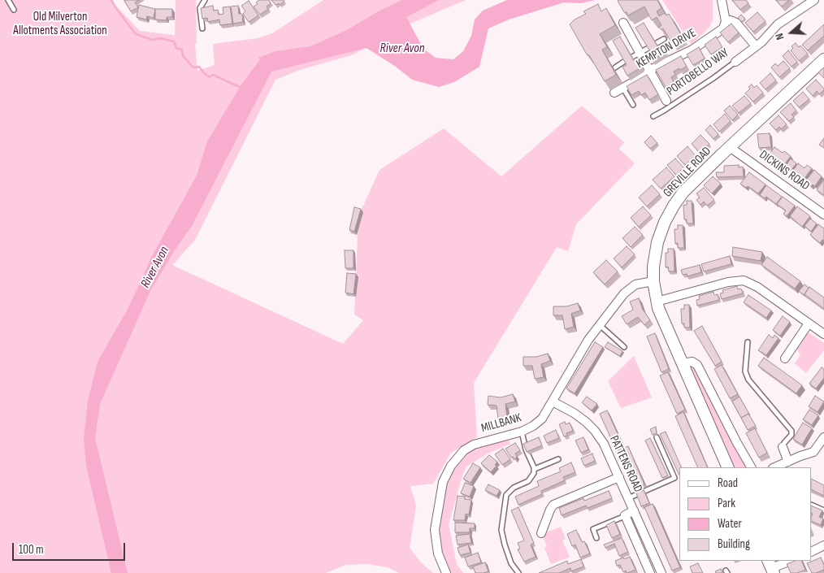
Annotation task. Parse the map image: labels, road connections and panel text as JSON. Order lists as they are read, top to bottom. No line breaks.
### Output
{"streets":{"street":["KEMPTON DRIVE","PORTOBELLO WAY","DICKINS ROAD","GREVILLE ROAD","MILLBANK","PATTENS ROAD"]},"crossings":[["DICKINS ROAD","GREVILLE ROAD"],["GREVILLE ROAD","MILLBANK"],["MILLBANK","PATTENS ROAD"]],"water":["River Avon"],"parks":["Old Milverton Allotments Association"],"legend":["Road","Park","Water","Building"],"scale_bar":"100 m","north":"left"}
